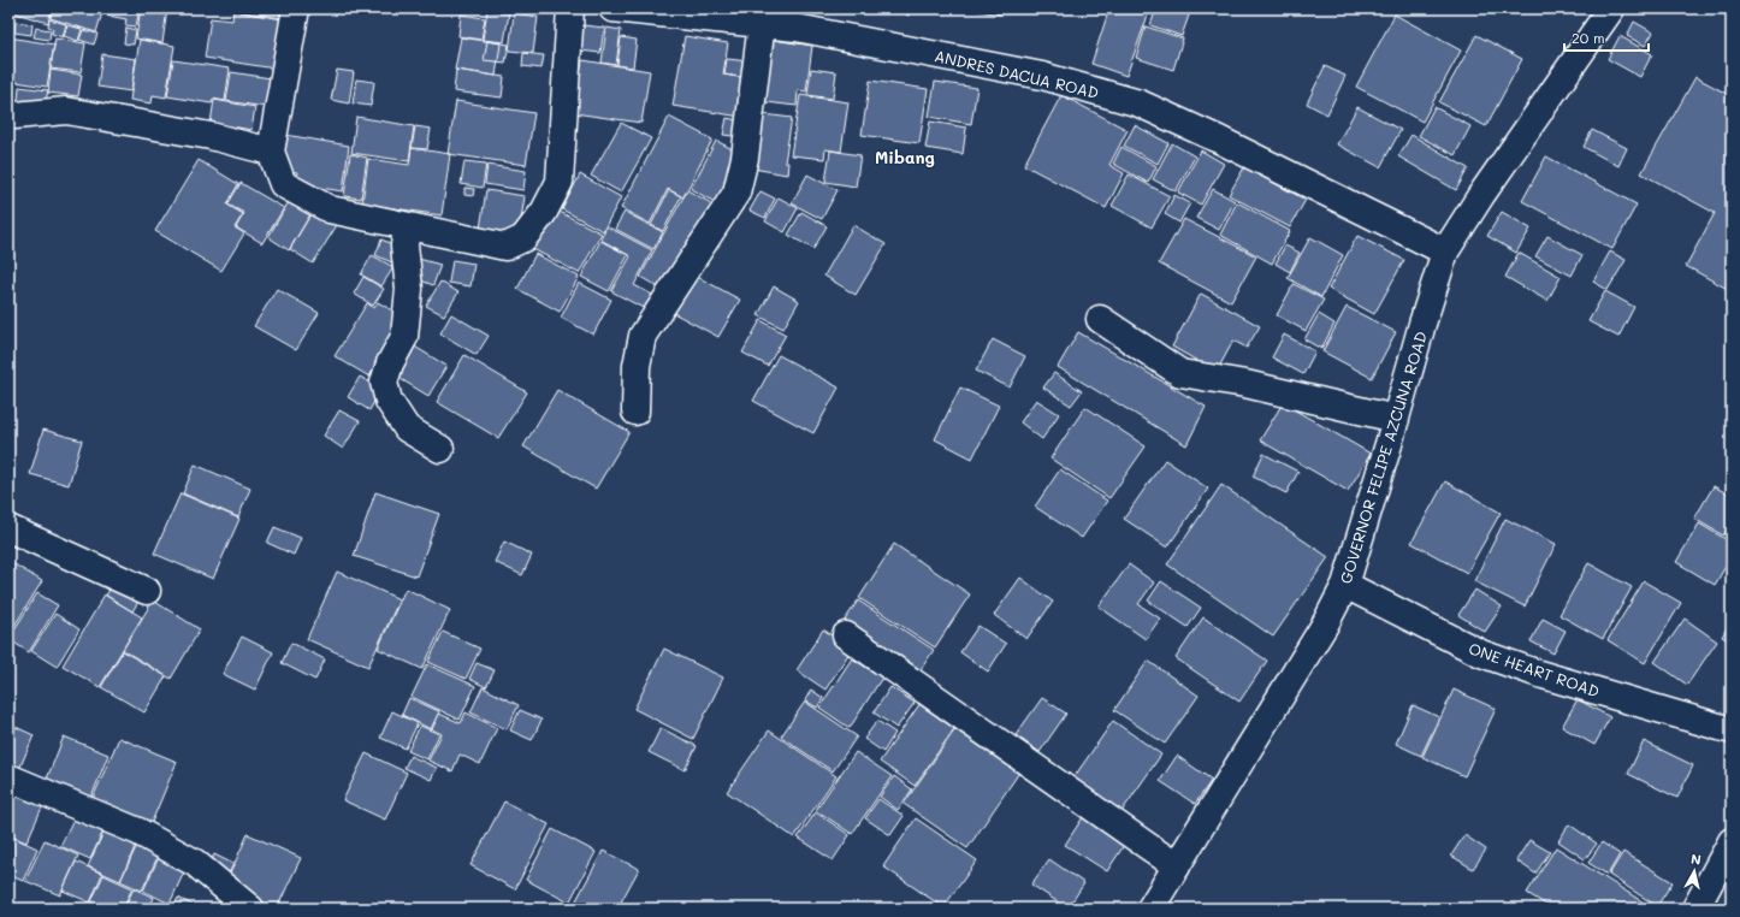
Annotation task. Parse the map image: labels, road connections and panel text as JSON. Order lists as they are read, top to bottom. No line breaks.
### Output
{"streets":{"street":["ANDRES DACUA ROAD","GOVERNOR FELIPE AZCUNA ROAD","ONE HEART ROAD"]},"crossings":[["ANDRES DACUA ROAD","GOVERNOR FELIPE AZCUNA ROAD"],["GOVERNOR FELIPE AZCUNA ROAD","ONE HEART ROAD"]],"districts":["Mibang"],"scale_bar":"20 m","north":"top"}
